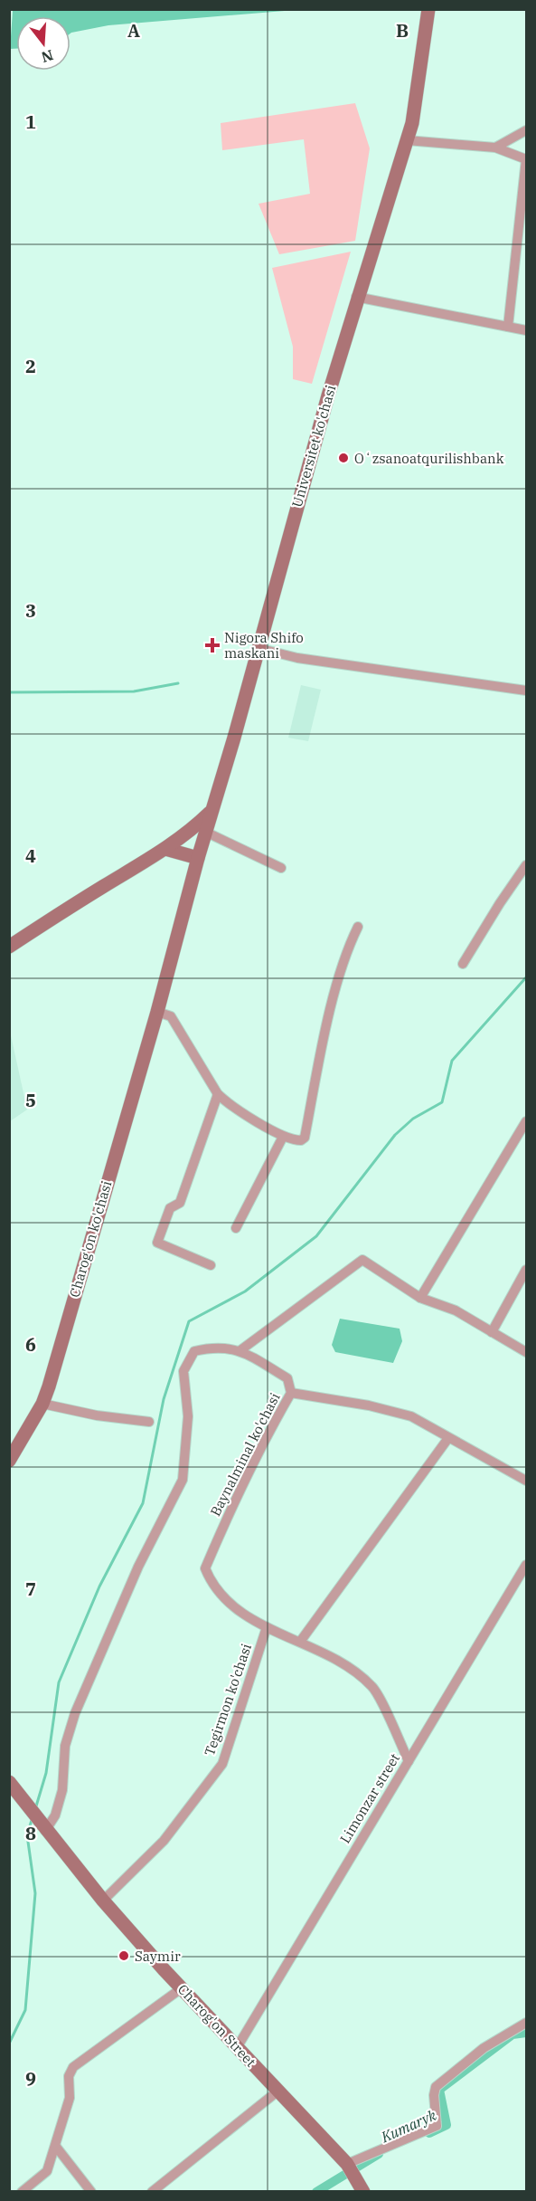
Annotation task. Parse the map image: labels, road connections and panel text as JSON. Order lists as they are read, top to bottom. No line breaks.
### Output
{"streets":{"main road":["Universitet ko'chasi","Charog'on ko'chasi","Charog'on Street"],"street":["Baynalminal ko'chasi","Tegirmon ko'chasi","Limonzar street"]},"crossings":[["Universitet ko'chasi","Charog'on ko'chasi"],["Baynalminal ko'chasi","Tegirmon ko'chasi"],["Baynalminal ko'chasi","Limonzar street"],["Baynalminal ko'chasi","Charog'on Street"],["Tegirmon ko'chasi","Charog'on Street"],["Limonzar street","Charog'on Street"]],"water":["Kumaryk"],"places":{"other":["Oʻzsanoatqurilishbank","Saymir"],"health":["Nigora Shifo maskani"]},"north":"bottom","grid":{"columns":["A","B"],"rows":["1","2","3","4","5","6","7","8","9"]}}
